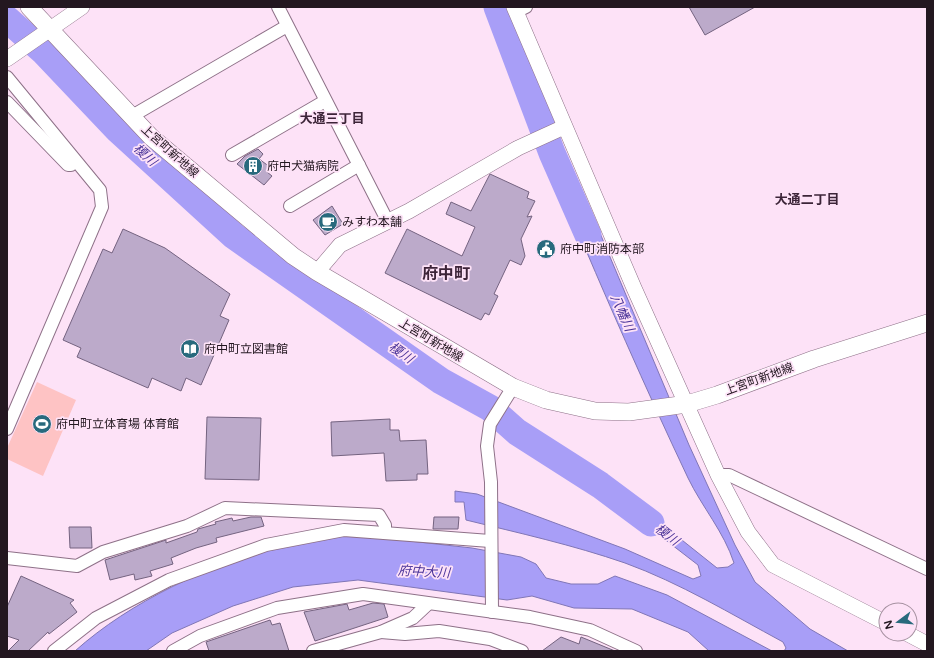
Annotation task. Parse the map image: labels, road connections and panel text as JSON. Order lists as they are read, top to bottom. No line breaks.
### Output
{"streets":{"main road":["上宮町新地線"]},"districts":["大通三丁目","大通二丁目","府中町"],"water":["榎川","八幡川","府中大川"],"places":{"building":["府中犬猫病院"],"cafe":["みすわ本舗"],"public building":["府中町消防本部"],"library":["府中町立図書館"],"sports":["府中町立体育場 体育館"]},"north":"left"}
